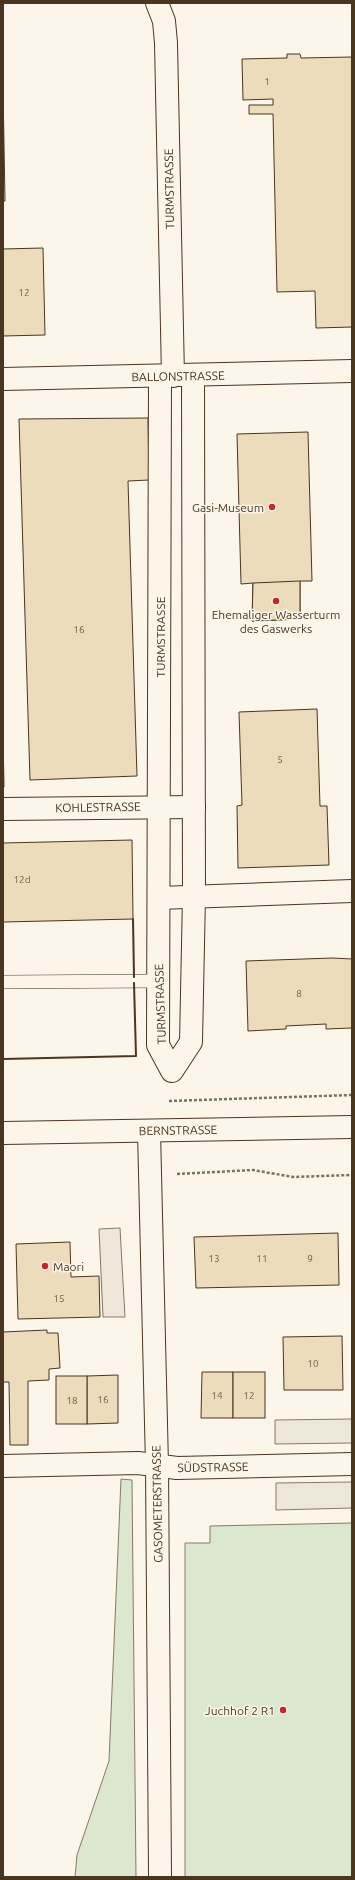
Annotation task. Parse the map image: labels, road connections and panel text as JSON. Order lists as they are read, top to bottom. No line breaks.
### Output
{"streets":{"street":["TURMSTRASSE","BALLONSTRASSE","KOHLESTRASSE","BERNSTRASSE","SÜDSTRASSE","GASOMETERSTRASSE"]},"crossings":[["TURMSTRASSE","BALLONSTRASSE"],["TURMSTRASSE","KOHLESTRASSE"],["BERNSTRASSE","GASOMETERSTRASSE"],["SÜDSTRASSE","GASOMETERSTRASSE"]],"places":["Gasi-Museum","Ehemaliger Wasserturm des Gaswerks","Maori","Juchhof 2 R1"],"house_numbers":["1","12","16","5","12d","8","13","11","9","15","10","14","12","16","18"]}
